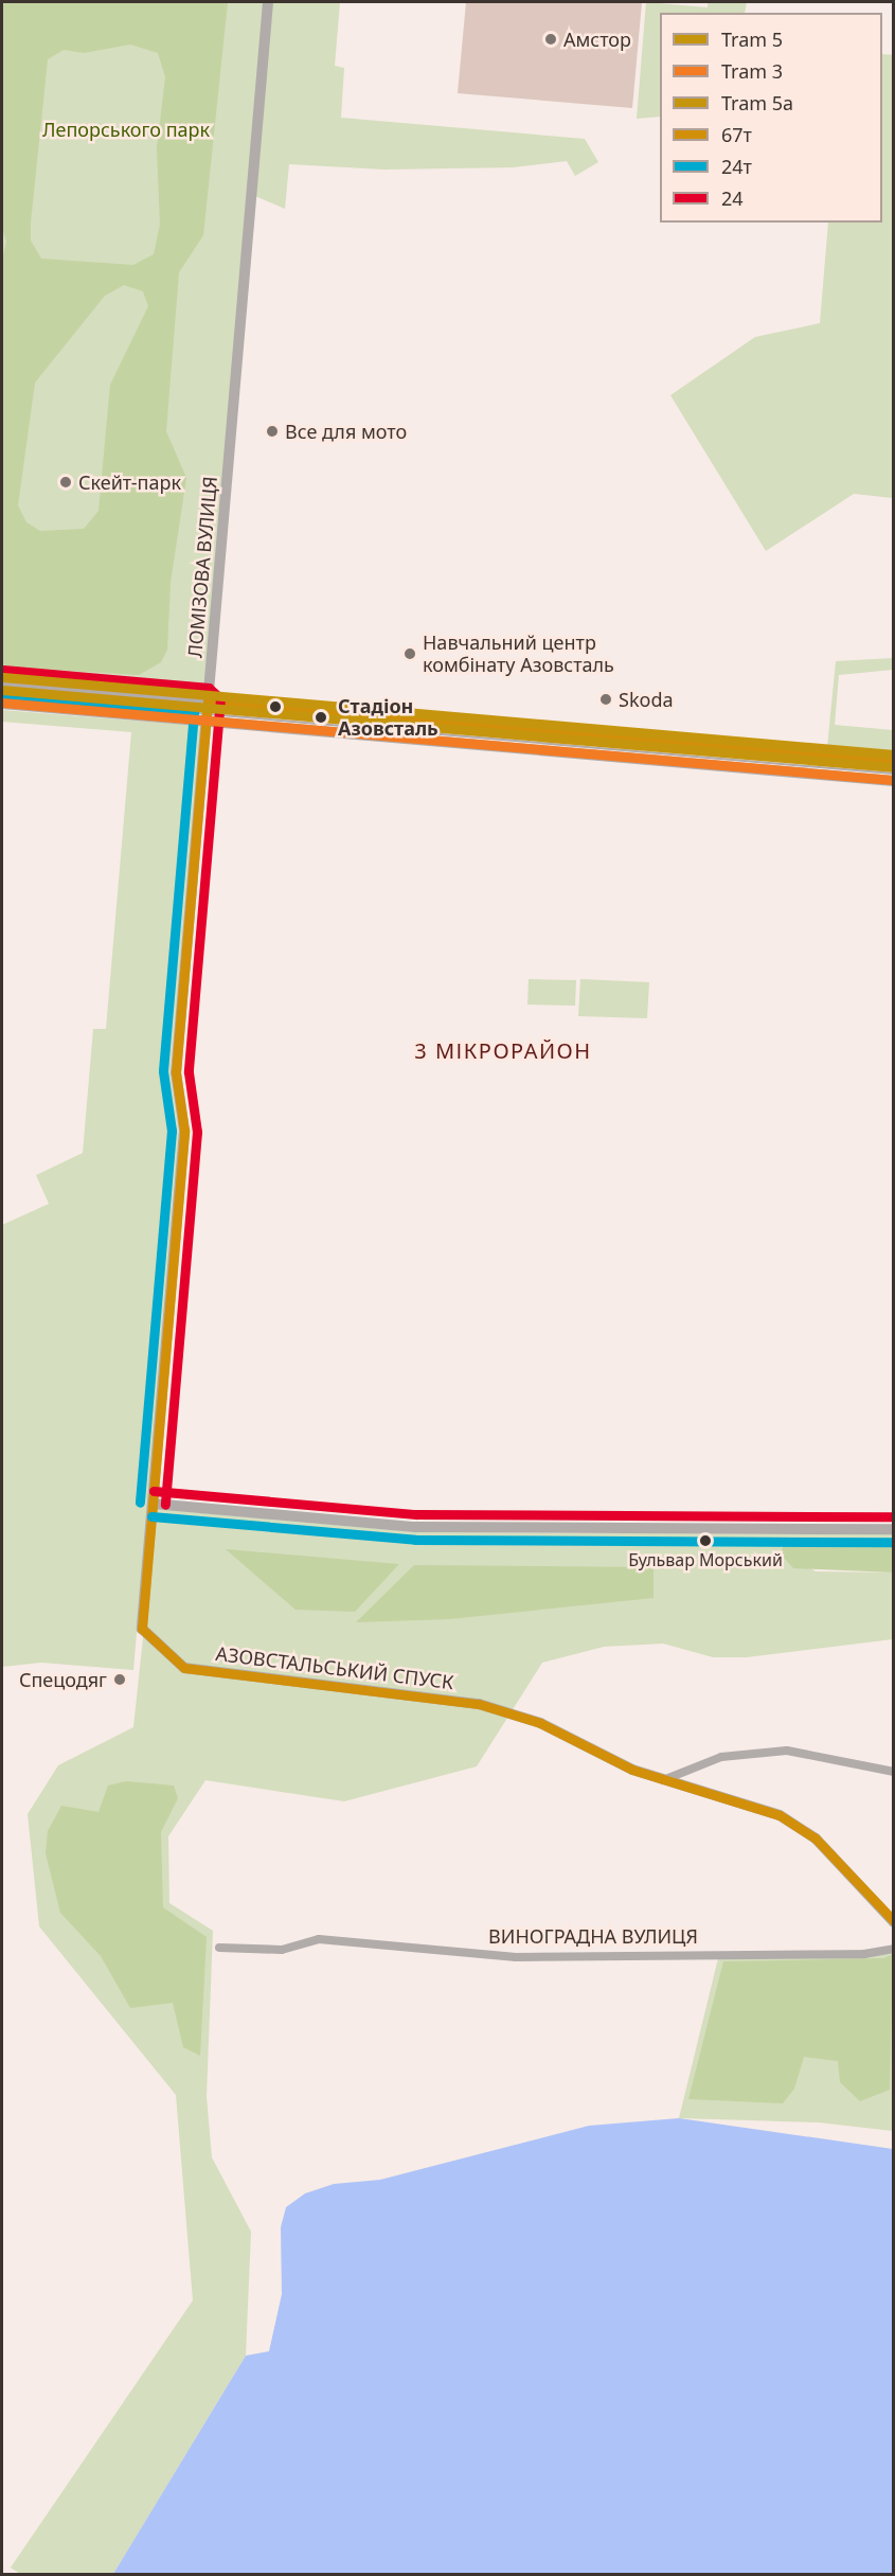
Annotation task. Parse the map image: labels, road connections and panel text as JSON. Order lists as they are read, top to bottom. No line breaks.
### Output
{"streets":{"street":["ЛОМІЗОВА ВУЛИЦЯ","АЗОВСТАЛЬСЬКИЙ СПУСК","ВИНОГРАДНА ВУЛИЦЯ"]},"crossings":[["ЛОМІЗОВА ВУЛИЦЯ","АЗОВСТАЛЬСЬКИЙ СПУСК"]],"districts":["3 МІКРОРАЙОН"],"parks":["Лепорського парк"],"places":["Амстор","Все для мото","Скейт-парк","Навчальний центр комбінату Азовсталь","Skoda","Стадіон Азовсталь","Бульвар Морський","Спецодяг"],"lines":["transit line 24","tram line 5а","tram line 5","transit line 24т","transit line 67т","tram line 3"],"legend":["Tram 5","Tram 3","Tram 5а","67т","24т","24"]}
